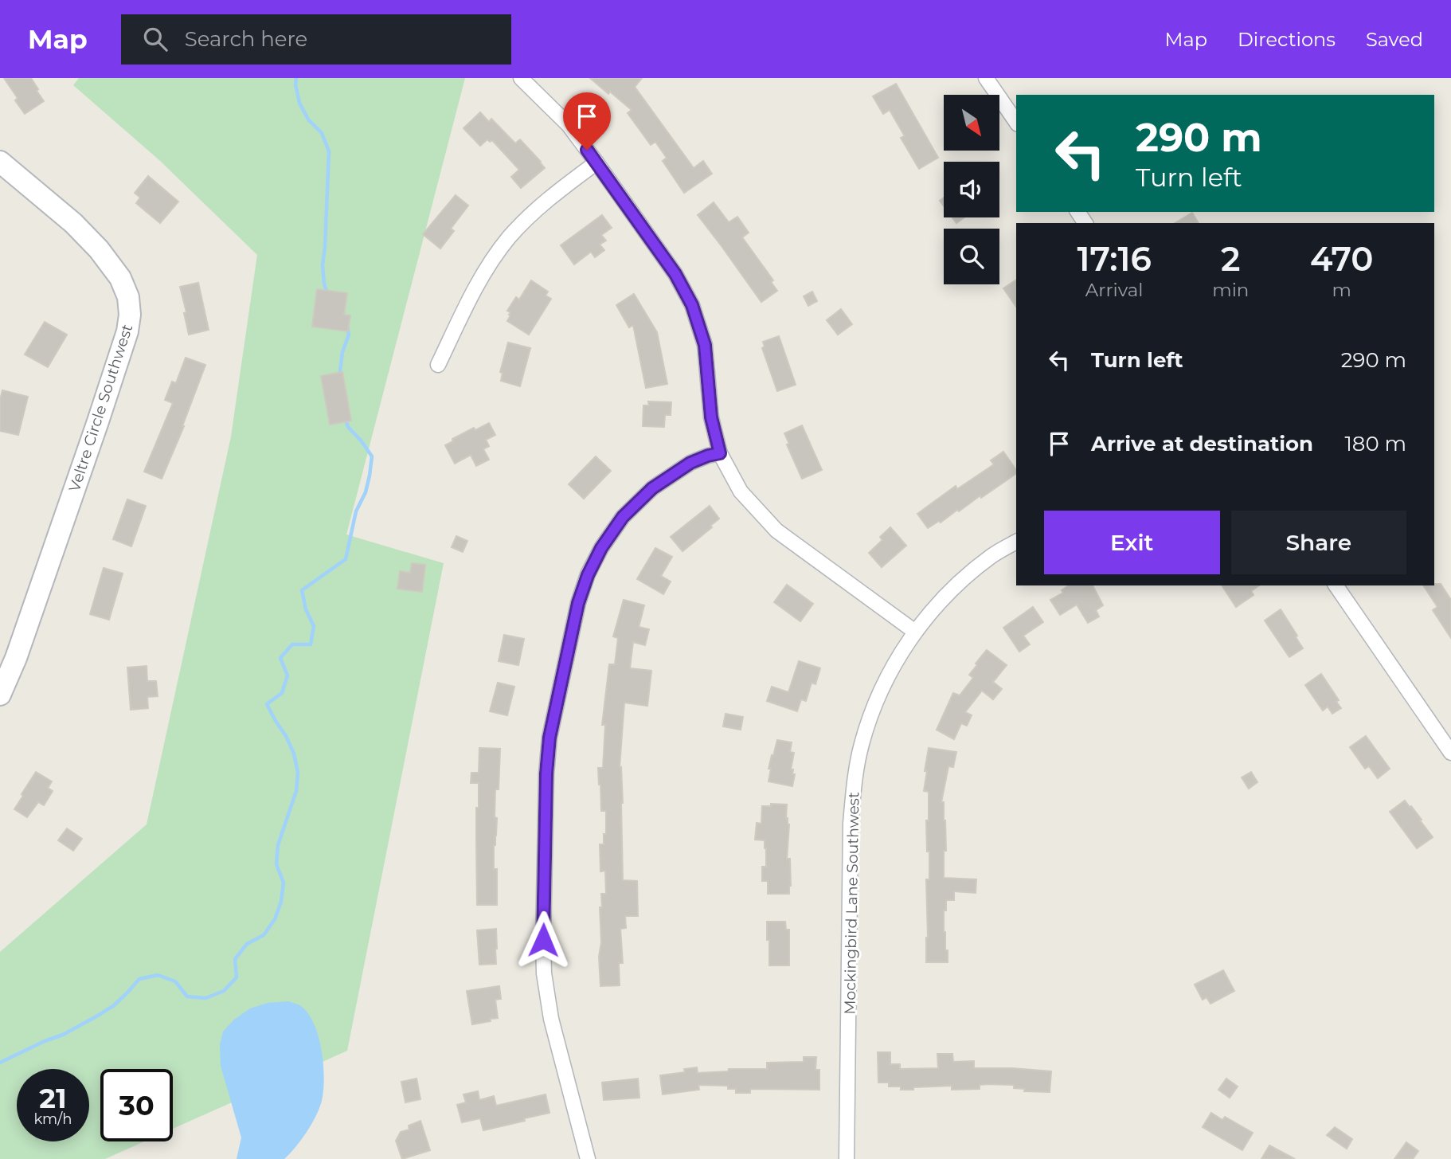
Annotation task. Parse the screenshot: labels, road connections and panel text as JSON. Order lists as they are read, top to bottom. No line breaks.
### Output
{"streets":{"street":["Veltre Circle Southwest","Mockingbird Lane Southwest"]},"north":"bottom right","page":{"header":"Map","search":"Search here","nav":["Map","Directions","Saved"],"turn":["290 m","Turn left"],"eta":["17:16","Arrival","2","min","470","m"],"list":[{"name":"Turn left","value":"290 m"},{"name":"Arrive at destination","value":"180 m"}],"buttons":["Exit","Share"],"speed":"21 km/h","limit":"30"}}
